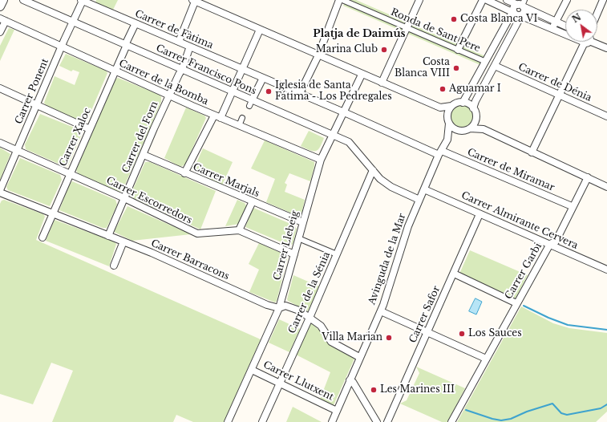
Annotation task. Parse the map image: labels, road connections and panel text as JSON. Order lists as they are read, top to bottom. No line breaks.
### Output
{"streets":{"street":["Carrer de Fàtima","Ronda de Sant Pere","Carrer Francisco Pons","Carrer de la Bomba","Carrer de Dénia","Carrer Ponent","Carrer Xaloc","Carrer del Forn","Carrer de Miramar","Carrer Marjals","Carrer Escorredors","Carrer Almirante Cervera","Carrer Llebeig","Avinguda de la Mar","Carrer Barracons","Carrer Garbi","Carrer de la Sénia","Carrer Safor","Carrer Llutxent"]},"crossings":[["Carrer de Fàtima","Carrer Ponent"],["Carrer de Fàtima","Carrer Xaloc"],["Carrer de Fàtima","Carrer del Forn"],["Carrer de Fàtima","Carrer de Miramar"],["Carrer de Fàtima","Carrer Llebeig"],["Carrer Francisco Pons","Carrer Ponent"],["Carrer Francisco Pons","Carrer Xaloc"],["Carrer Francisco Pons","Carrer del Forn"],["Carrer Francisco Pons","Carrer Llebeig"],["Carrer Francisco Pons","Avinguda de la Mar"],["Carrer Francisco Pons","Carrer de la Sénia"],["Carrer de la Bomba","Carrer Ponent"],["Carrer de la Bomba","Carrer Xaloc"],["Carrer de la Bomba","Carrer del Forn"],["Carrer de la Bomba","Carrer Llebeig"],["Carrer Ponent","Carrer Escorredors"],["Carrer Ponent","Carrer Barracons"],["Carrer Xaloc","Carrer Escorredors"],["Carrer Xaloc","Carrer Barracons"],["Carrer del Forn","Carrer Marjals"],["Carrer del Forn","Carrer Escorredors"],["Carrer del Forn","Carrer Barracons"],["Carrer de Miramar","Carrer Llebeig"],["Carrer de Miramar","Avinguda de la Mar"],["Carrer de Miramar","Carrer Garbi"],["Carrer Marjals","Carrer Llebeig"],["Carrer Escorredors","Carrer Llebeig"],["Carrer Almirante Cervera","Avinguda de la Mar"],["Carrer Almirante Cervera","Carrer Garbi"],["Carrer Almirante Cervera","Carrer Safor"],["Carrer Llebeig","Carrer Barracons"],["Carrer Llebeig","Carrer Llutxent"],["Avinguda de la Mar","Carrer Barracons"],["Avinguda de la Mar","Carrer Llutxent"],["Carrer Barracons","Carrer de la Sénia"],["Carrer de la Sénia","Carrer Llutxent"]],"districts":["Platja de Daimús"],"places":["Costa Blanca VI","Marina Club","Costa Blanca VIII","Aguamar I","Iglesia de Santa Fátima - Los Pedregales","Los Sauces","Villa Marian","Les Marines III"],"north":"top left"}
